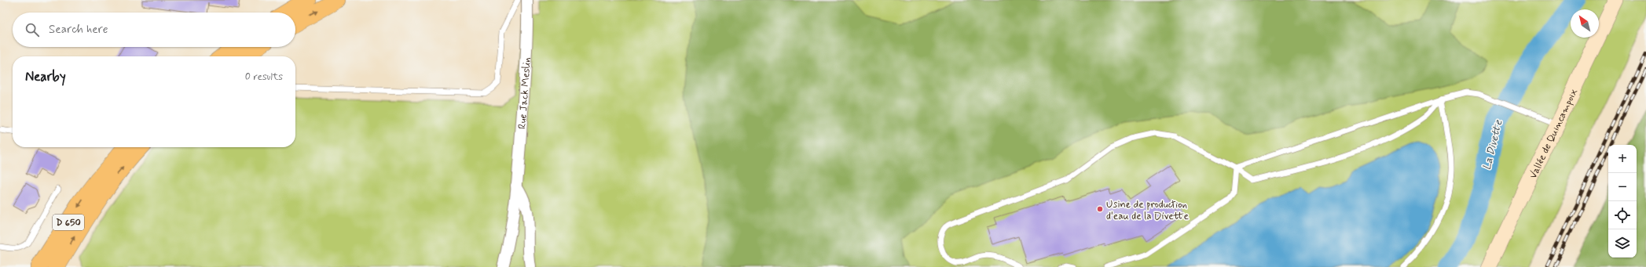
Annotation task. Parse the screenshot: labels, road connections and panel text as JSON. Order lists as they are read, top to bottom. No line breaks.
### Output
{"streets":{"main road":["Vallée de Quincampoix","D 650"],"street":["Rue Jack Meslin"]},"water":["La Divette"],"places":["Usine de production d'eau de la Divette"],"north":"top left","page":{"search":"Search here","heading":["Nearby","0 results"],"map_buttons":["+","−"]}}
